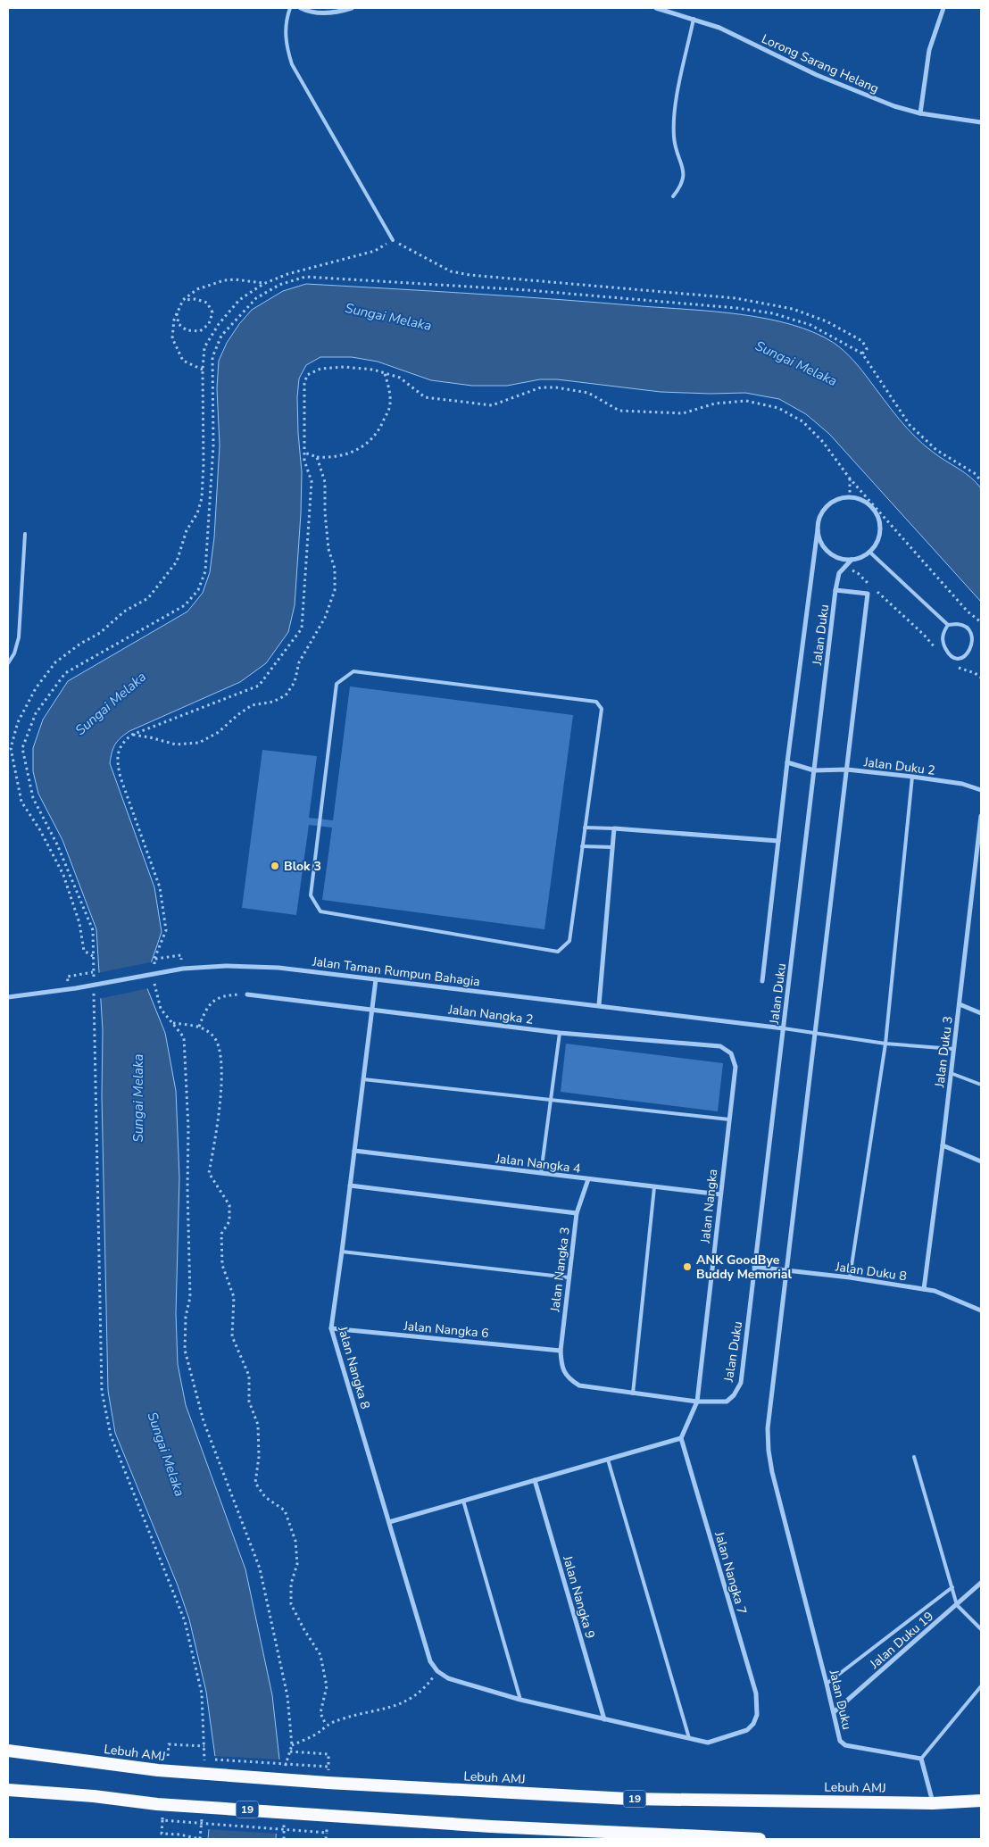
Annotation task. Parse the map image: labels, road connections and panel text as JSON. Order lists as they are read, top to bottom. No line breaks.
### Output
{"streets":{"highway":["Lebuh AMJ","19"],"street":["Lorong Sarang Helang","Jalan Duku","Jalan Duku 2","Jalan Taman Rumpun Bahagia","Jalan Nangka 2","Jalan Duku 3","Jalan Nangka 4","Jalan Nangka","Jalan Nangka 3","Jalan Duku 8","Jalan Nangka 6","Jalan Nangka 8","Jalan Nangka 7","Jalan Nangka 9","Jalan Duku 19"]},"crossings":[["Jalan Duku","Jalan Duku 2"],["Jalan Duku","Jalan Taman Rumpun Bahagia"],["Jalan Duku","Jalan Nangka"],["Jalan Duku","Jalan Duku 8"],["Jalan Duku","Jalan Duku 19"],["Jalan Taman Rumpun Bahagia","Jalan Nangka 8"],["Jalan Nangka 2","Jalan Nangka"],["Jalan Nangka 2","Jalan Nangka 8"],["Jalan Duku 3","Jalan Duku 8"],["Jalan Nangka 4","Jalan Nangka"],["Jalan Nangka 4","Jalan Nangka 3"],["Jalan Nangka 4","Jalan Nangka 8"],["Jalan Nangka","Jalan Nangka 7"],["Jalan Nangka 3","Jalan Nangka 6"],["Jalan Nangka 6","Jalan Nangka 8"]],"water":["Sungai Melaka"],"places":["Blok 3","ANK GoodBye Buddy Memorial"]}
